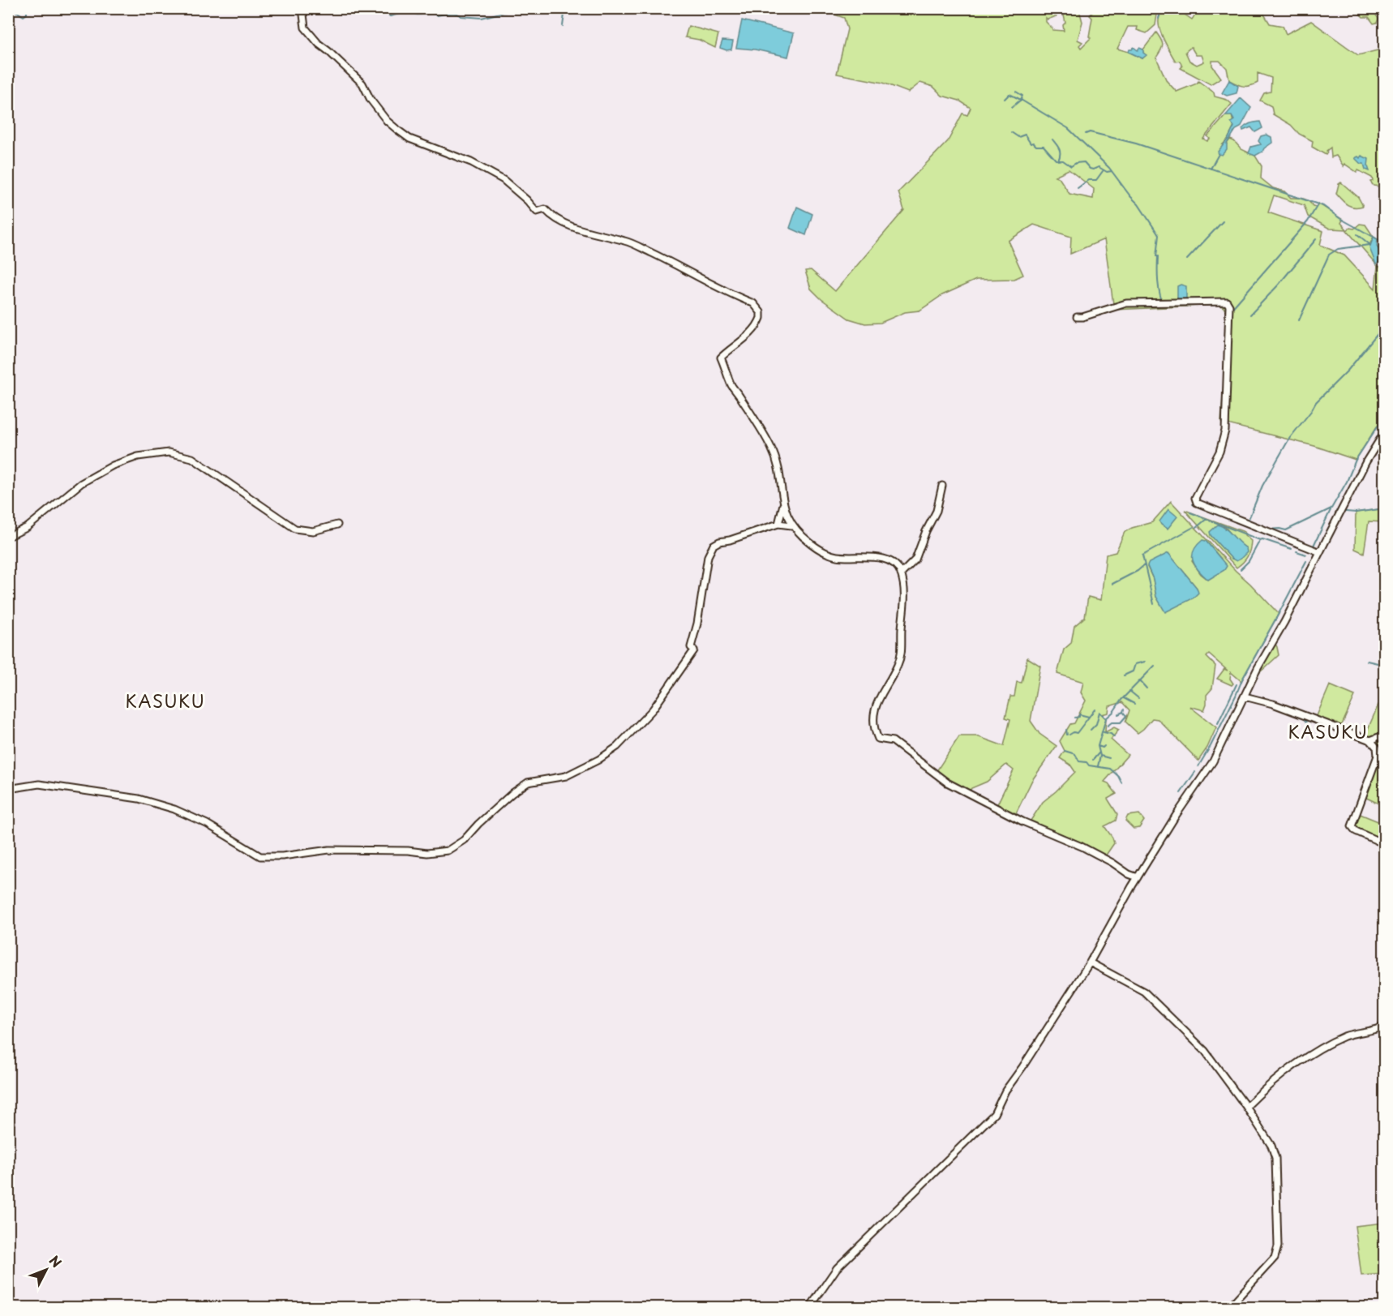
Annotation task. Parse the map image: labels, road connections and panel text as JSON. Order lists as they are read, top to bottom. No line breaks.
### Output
{"districts":["KASUKU","KASUKU"],"north":"top right"}
